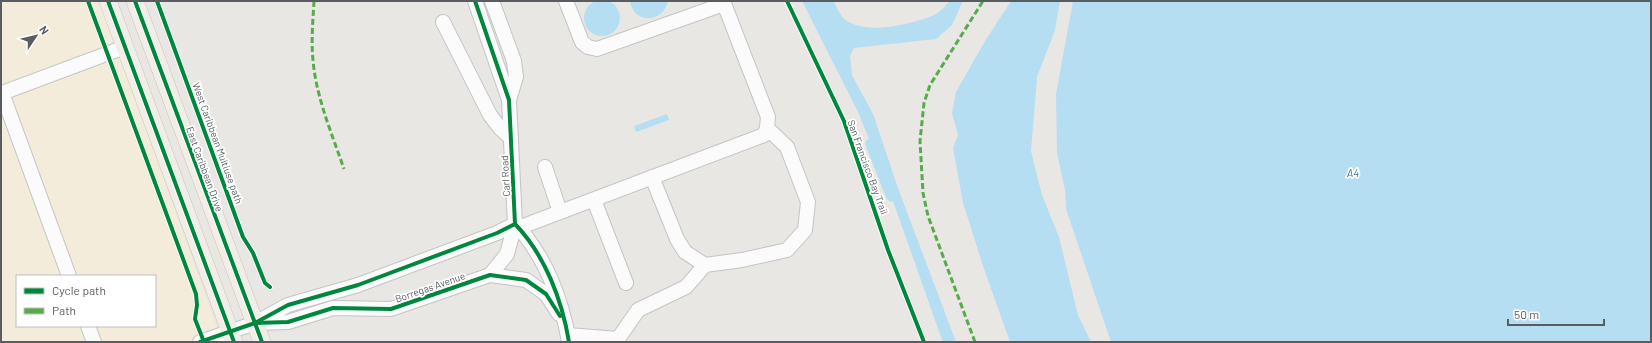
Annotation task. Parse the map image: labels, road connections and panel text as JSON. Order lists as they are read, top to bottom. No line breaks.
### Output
{"streets":{"main road":["East Caribbean Drive"],"street":["Carl Road","Borregas Avenue"],"cycle path":["West Caribbean Multiuse path","San Francisco Bay Trail"]},"crossings":[["East Caribbean Drive","Borregas Avenue"],["Carl Road","Borregas Avenue"]],"water":["A4"],"legend":["Cycle path","Path"],"scale_bar":"50 m","north":"top right"}
